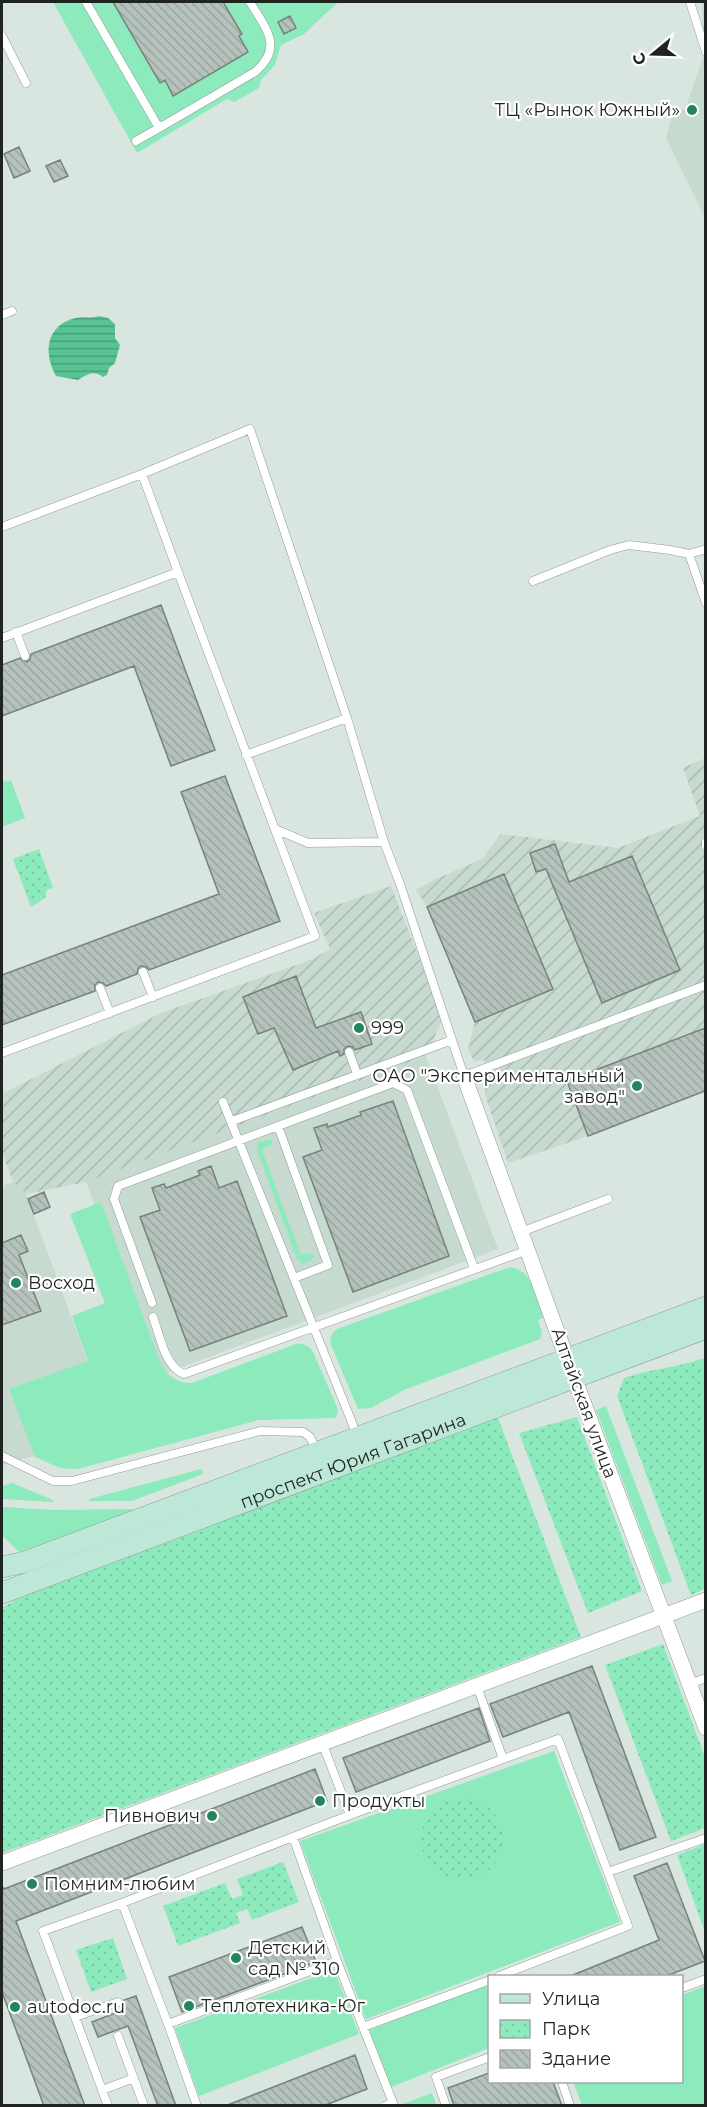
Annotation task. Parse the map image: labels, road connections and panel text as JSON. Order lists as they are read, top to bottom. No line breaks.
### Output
{"streets":{"main road":["проспект Юрия Гагарина"],"street":["Алтайская улица"]},"crossings":[["Алтайская улица","проспект Юрия Гагарина"]],"places":["ТЦ «Рынок Южный»","999","ОАО \"Экспериментальный завод\"","Восход","Продукты","Пивнович","Помним-любим","Детский сад № 310","Теплотехника-Юг","autodoc.ru"],"legend":["Улица","Парк","Здание"],"north":"left"}
